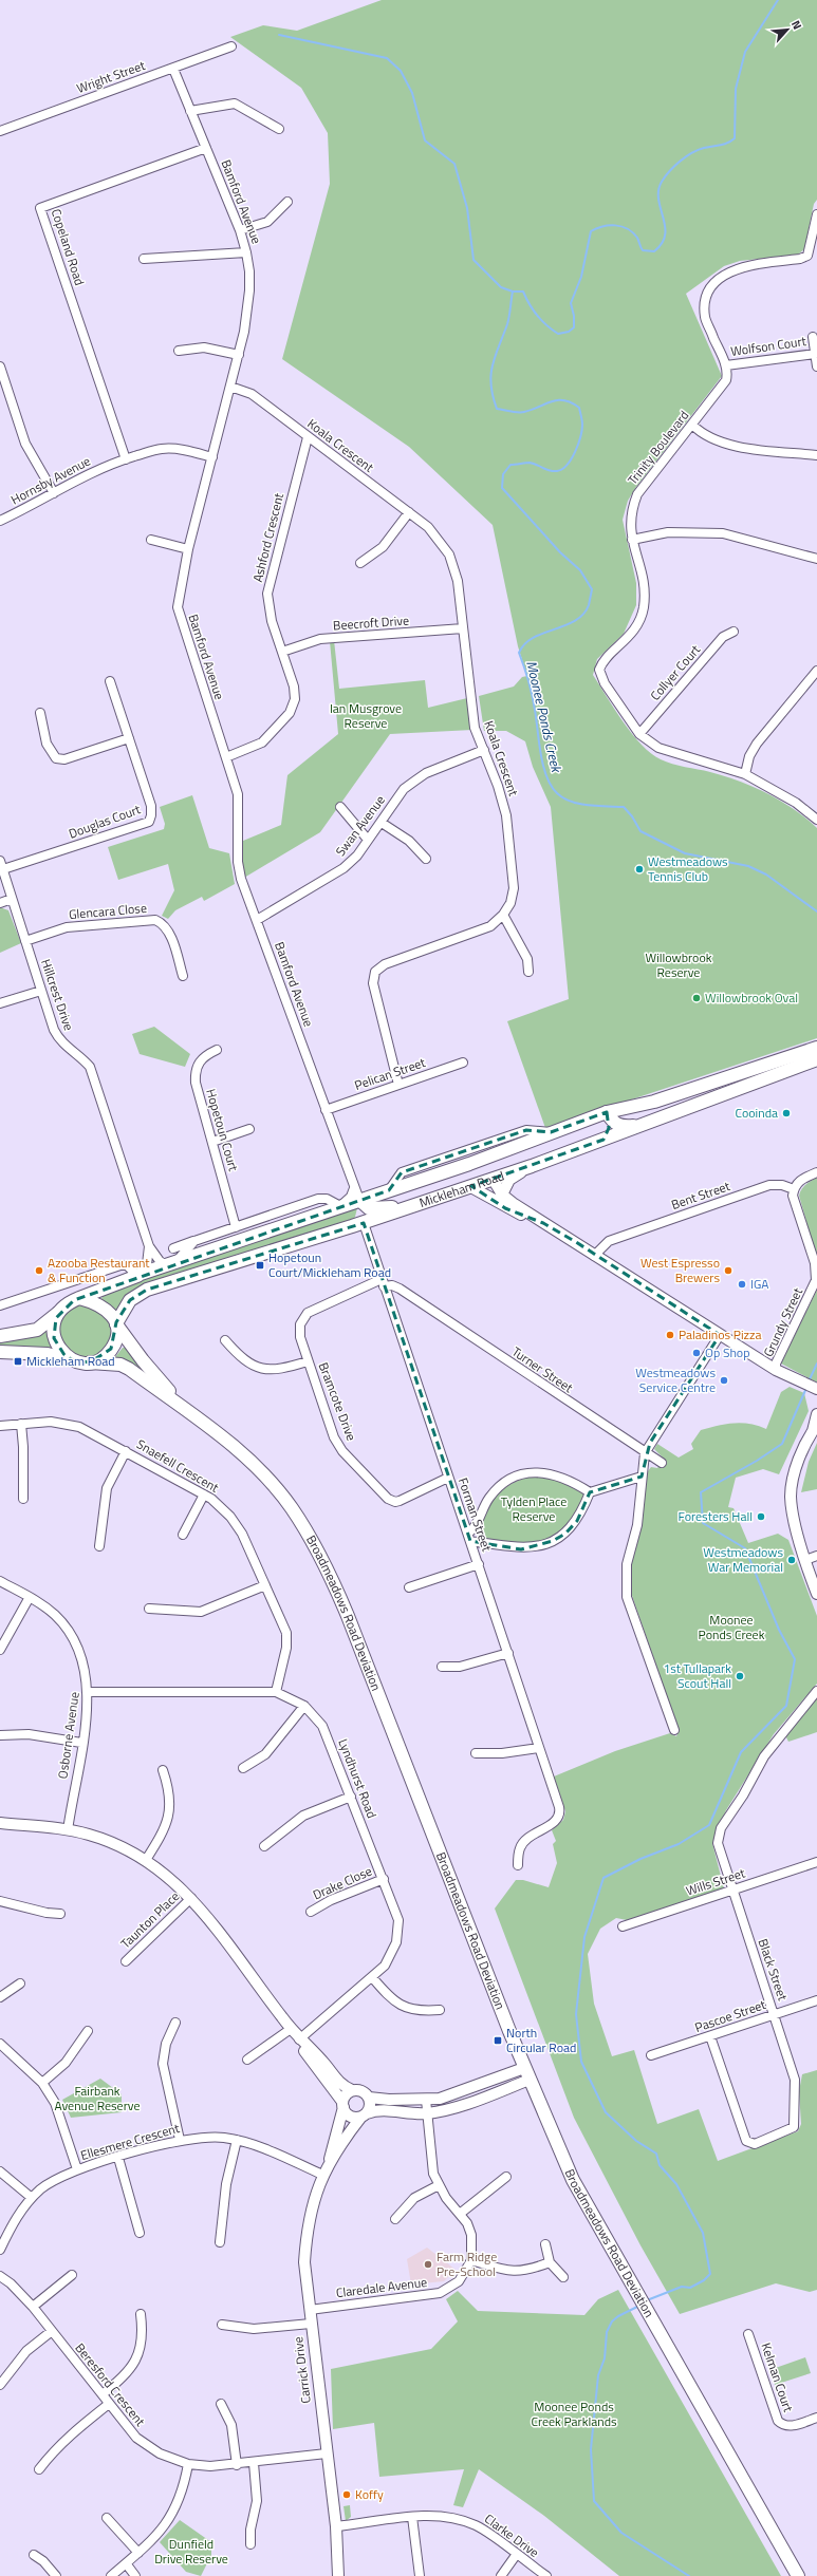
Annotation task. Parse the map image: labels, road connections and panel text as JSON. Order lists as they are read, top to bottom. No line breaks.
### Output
{"streets":{"main road":["Mickleham Road","Broadmeadows Road Deviation"],"street":["Wright Street","Bamford Avenue","Copeland Road","Wolfson Court","Koala Crescent","Trinity Boulevard","Hornsby Avenue","Ashford Crescent","Beecroft Drive","Collyer Court","Douglas Court","Swan Avenue","Glencara Close","Hillcrest Drive","Pelican Street","Hopetoun Court","Bent Street","Grundy Street","Turner Street","Bramcote Drive","Snaefell Crescent","Forman Street","Osborne Avenue","Lyndhurst Road","Wills Street","Drake Close","Taunton Place","Black Street","Pascoe Street","Ellesmere Crescent","Claredale Avenue","Carrick Drive","Kelman Court","Beresford Crescent","Clarke Drive"]},"crossings":[["Wright Street","Bamford Avenue"],["Bamford Avenue","Copeland Road"],["Bamford Avenue","Koala Crescent"],["Bamford Avenue","Hornsby Avenue"],["Bamford Avenue","Ashford Crescent"],["Bamford Avenue","Swan Avenue"],["Bamford Avenue","Pelican Street"],["Bamford Avenue","Mickleham Road"],["Copeland Road","Hornsby Avenue"],["Wolfson Court","Trinity Boulevard"],["Koala Crescent","Ashford Crescent"],["Koala Crescent","Beecroft Drive"],["Koala Crescent","Swan Avenue"],["Koala Crescent","Pelican Street"],["Trinity Boulevard","Collyer Court"],["Ashford Crescent","Beecroft Drive"],["Douglas Court","Hillcrest Drive"],["Glencara Close","Hillcrest Drive"],["Hillcrest Drive","Mickleham Road"],["Mickleham Road","Forman Street"],["Mickleham Road","Broadmeadows Road Deviation"],["Bent Street","Grundy Street"],["Turner Street","Bramcote Drive"],["Turner Street","Forman Street"],["Bramcote Drive","Forman Street"],["Snaefell Crescent","Lyndhurst Road"],["Osborne Avenue","Lyndhurst Road"],["Lyndhurst Road","Drake Close"],["Wills Street","Black Street"],["Black Street","Pascoe Street"],["Ellesmere Crescent","Carrick Drive"],["Claredale Avenue","Carrick Drive"],["Carrick Drive","Beresford Crescent"],["Carrick Drive","Clarke Drive"]],"water":["Moonee Ponds Creek"],"parks":["Ian Musgrove Reserve","Willowbrook Reserve","Tylden Place Reserve","Moonee Ponds Creek","Fairbank Avenue Reserve","Moonee Ponds Creek Parklands","Dunfield Drive Reserve"],"places":{"other":["Westmeadows Tennis Club","Willowbrook Oval","Cooinda","Azooba Restaurant & Function","West Espresso Brewers","IGA","Paladinos Pizza","Op Shop","Westmeadows Service Centre","Foresters Hall","Westmeadows War Memorial","1st Tullapark Scout Hall","Farm Ridge Pre-School","Koffy"],"transit":["Hopetoun Court/Mickleham Road","Mickleham Road","North Circular Road"]},"north":"top right"}
